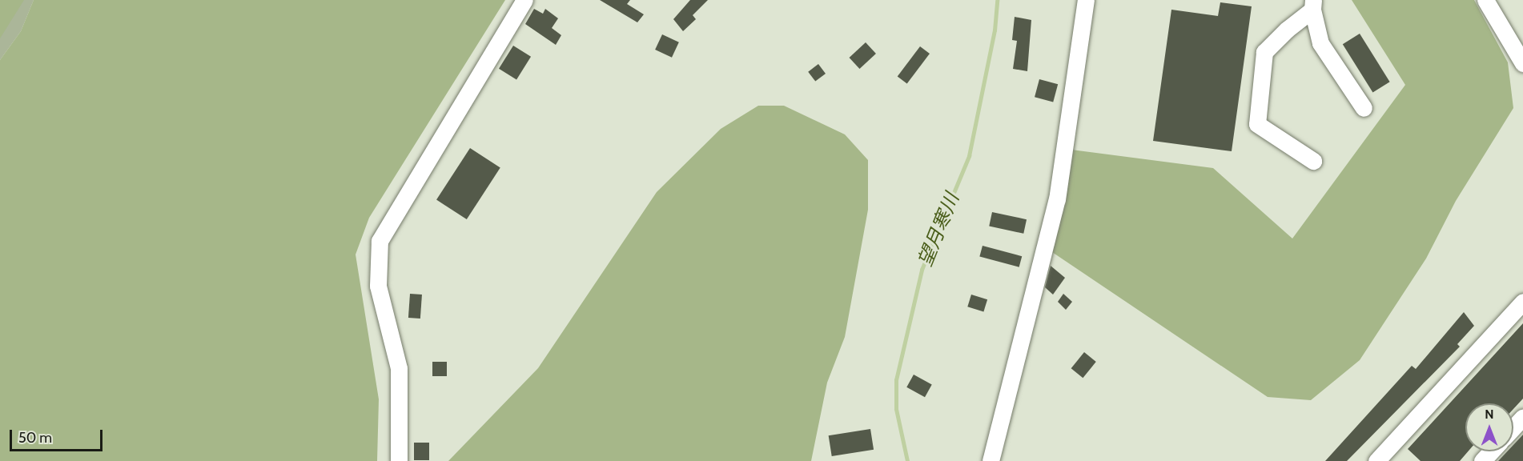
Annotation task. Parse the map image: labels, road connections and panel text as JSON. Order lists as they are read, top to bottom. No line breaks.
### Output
{"water":["望月寒川"],"scale_bar":"50 m","north":"top"}
